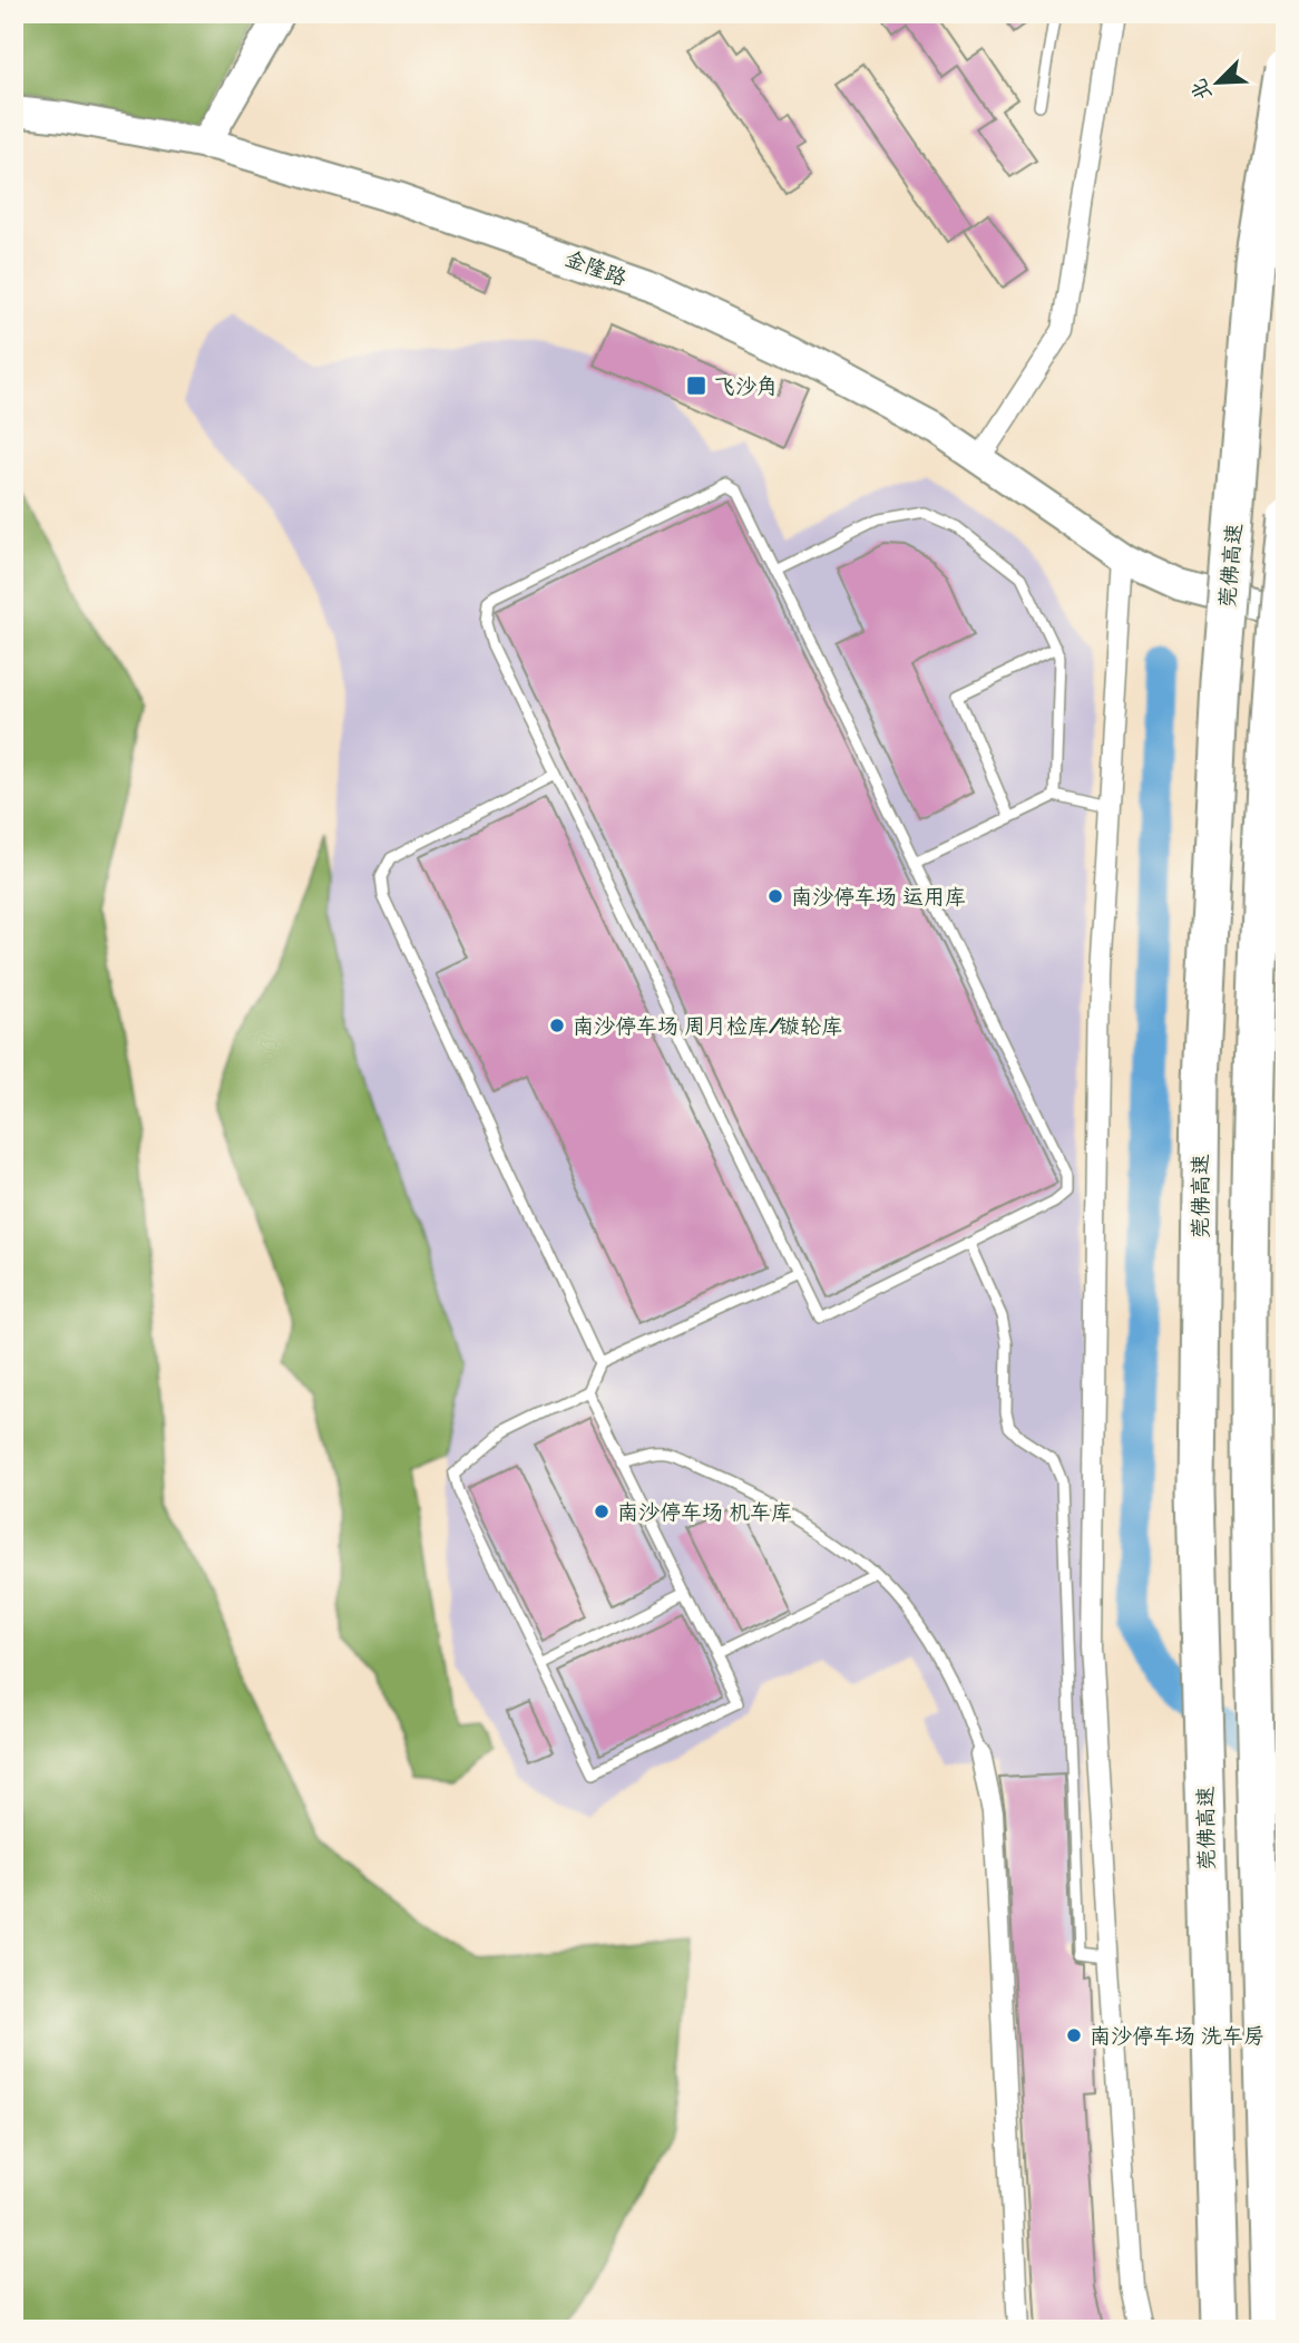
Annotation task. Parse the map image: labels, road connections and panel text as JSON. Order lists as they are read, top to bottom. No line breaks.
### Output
{"streets":{"highway":["莞佛高速"],"main road":["金隆路"]},"places":{"transit":["飞沙角"],"other":["南沙停车场 运用库","南沙停车场 周月检库/镟轮库","南沙停车场 机车库","南沙停车场 洗车房"]},"north":"bottom left"}
